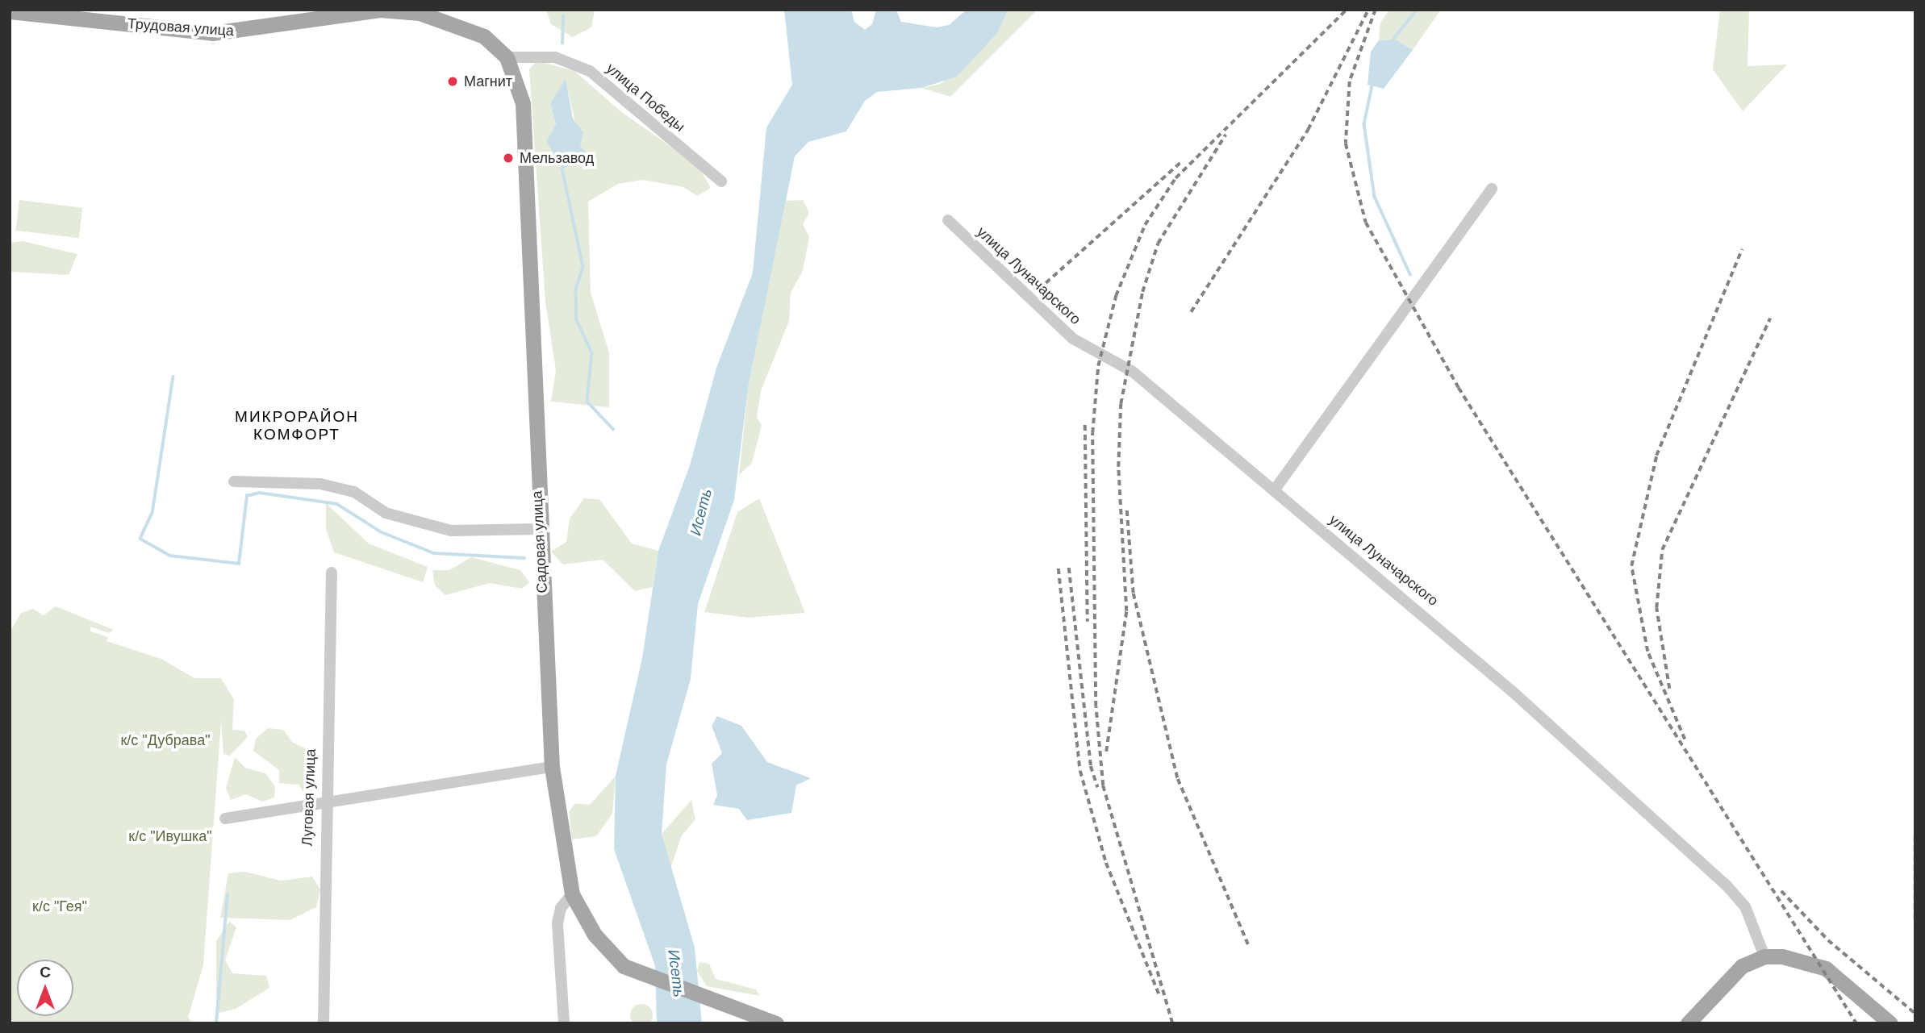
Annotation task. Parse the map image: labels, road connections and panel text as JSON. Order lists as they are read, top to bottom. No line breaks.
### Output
{"streets":{"main road":["Трудовая улица","Садовая улица"],"street":["улица Победы","улица Луначарского","Луговая улица"]},"crossings":[["Трудовая улица","улица Победы"],["Трудовая улица","Садовая улица"],["улица Победы","Садовая улица"]],"districts":["МИКРОРАЙОН КОМФОРТ"],"water":["Исеть"],"parks":["к/с \"Дубрава\"","к/с \"Ивушка\"","к/с \"Гея\""],"places":["Магнит","Мельзавод"],"north":"top"}
